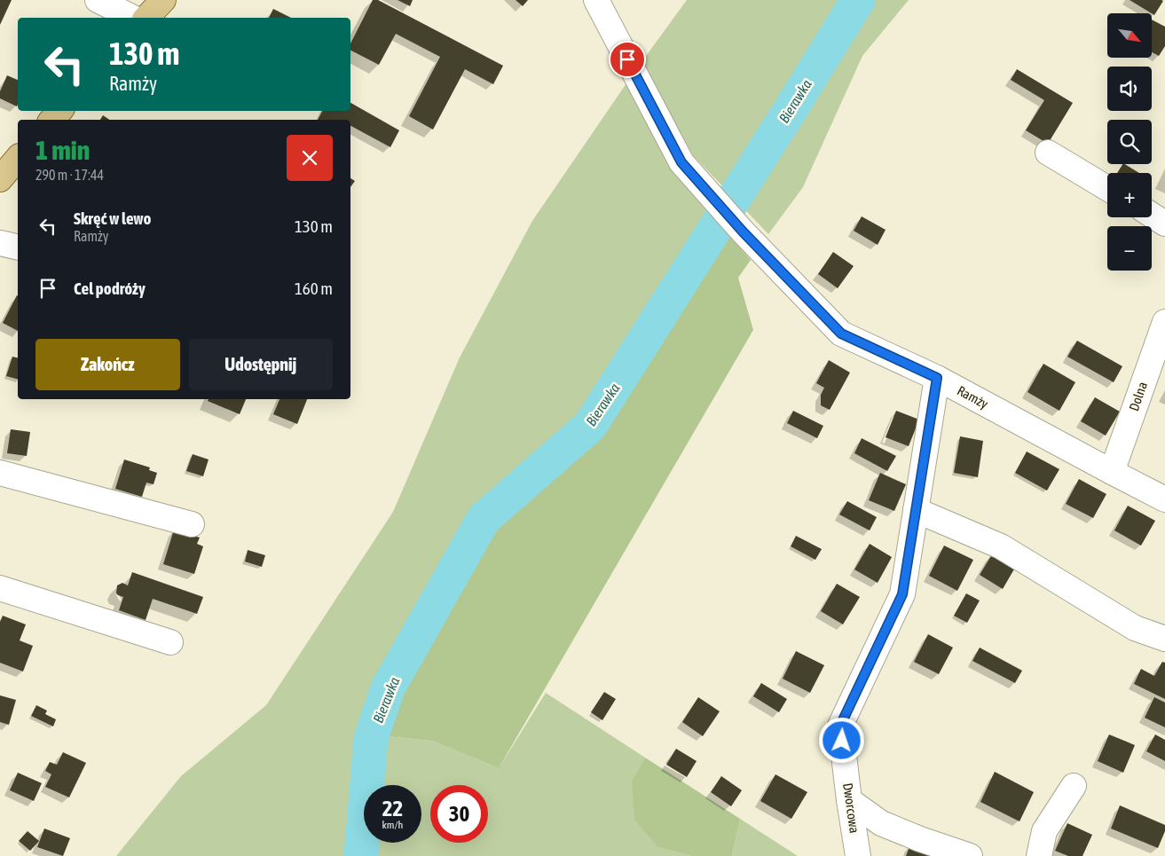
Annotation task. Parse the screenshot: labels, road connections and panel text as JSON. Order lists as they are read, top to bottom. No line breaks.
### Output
{"streets":{"street":["Dolna","Ramży","Dworcowa"]},"crossings":[["Dolna","Ramży"],["Ramży","Dworcowa"]],"water":["Bierawka"],"north":"bottom right","page":{"map_buttons":["+","−"],"turn":["130 m","Ramży"],"heading":["1 min","290 m · 17:44"],"list":[{"name":"Skręć w lewo","note":"Ramży","value":"130 m"},{"name":"Cel podróży","value":"160 m"}],"buttons":["Zakończ","Udostępnij"],"speed":"22 km/h","limit":"30"}}
